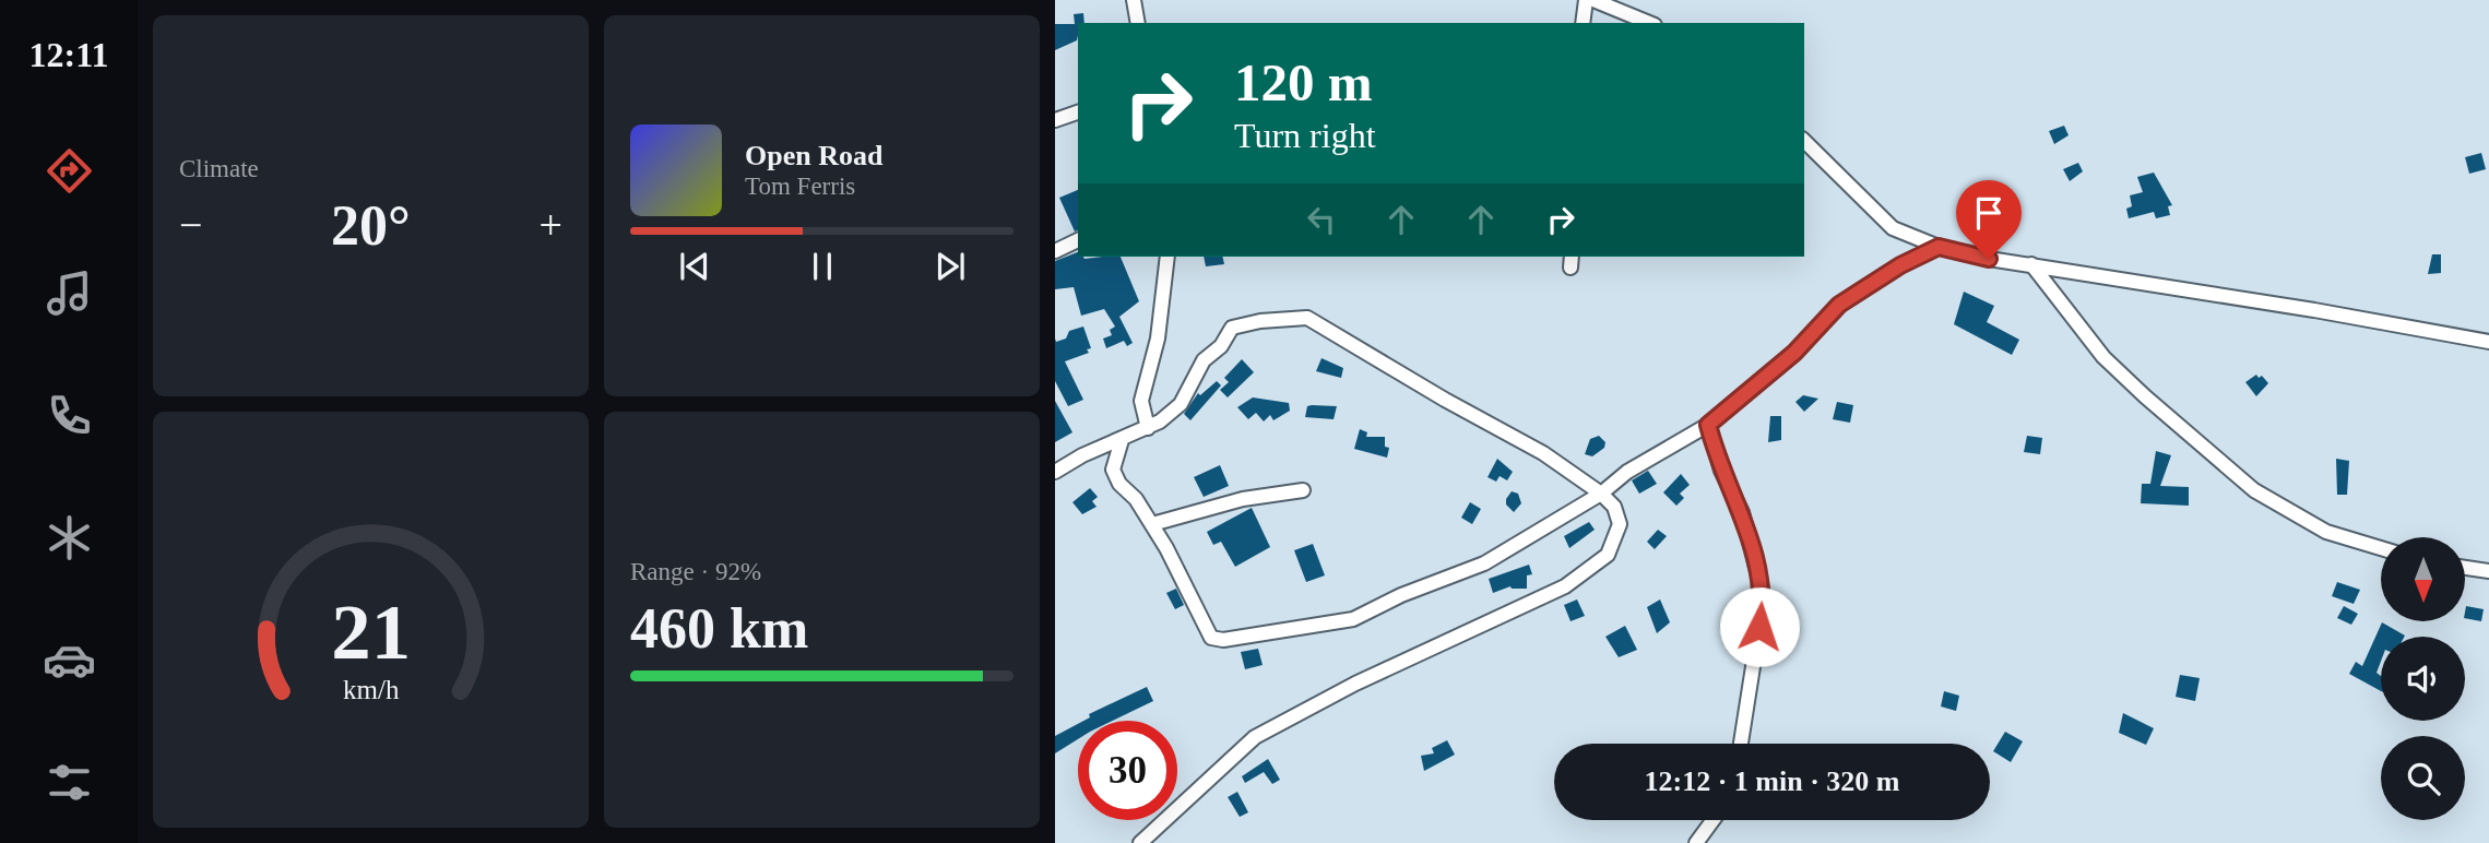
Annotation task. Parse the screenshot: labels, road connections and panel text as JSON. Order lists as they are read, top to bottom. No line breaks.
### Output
{"north":"bottom","page":{"tabs":"12:11","tile":["Climate",["Range · 92%","460 km"]],"turn":["120 m","Turn right"],"song":["Open Road","Tom Ferris"],"heat":["−","20°","+"],"limit":"30","trip":"12:12 · 1 min · 320 m","gauge":["21","km/h"]}}
